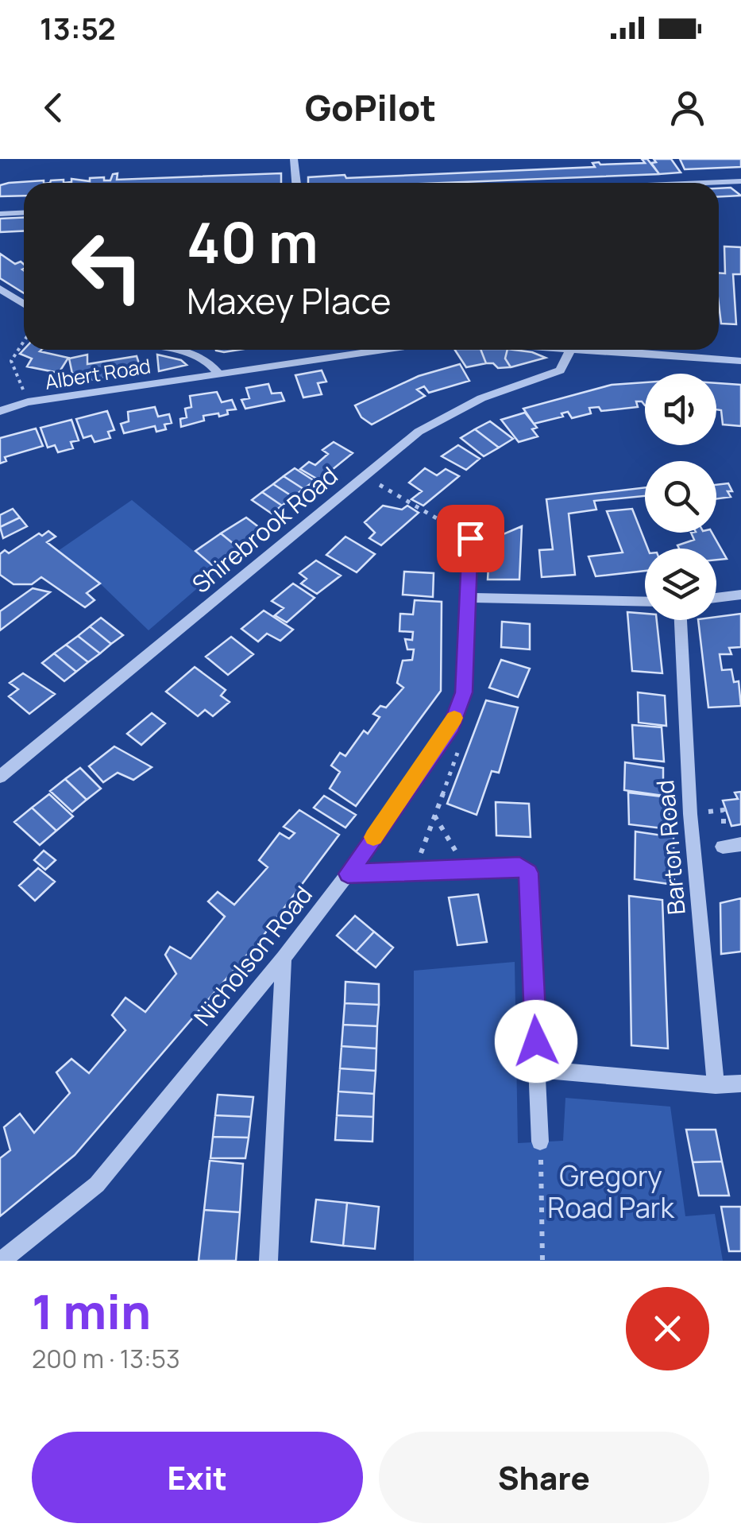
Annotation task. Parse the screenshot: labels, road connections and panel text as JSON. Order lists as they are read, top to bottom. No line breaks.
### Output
{"streets":{"street":["Albert Road","Shirebrook Road","Barton Road","Nicholson Road"]},"parks":["Gregory Road Park"],"page":{"status":"13:52","header":"GoPilot","turn":["40 m","Maxey Place"],"heading":["1 min","200 m · 13:53"],"buttons":["Exit","Share"]}}
